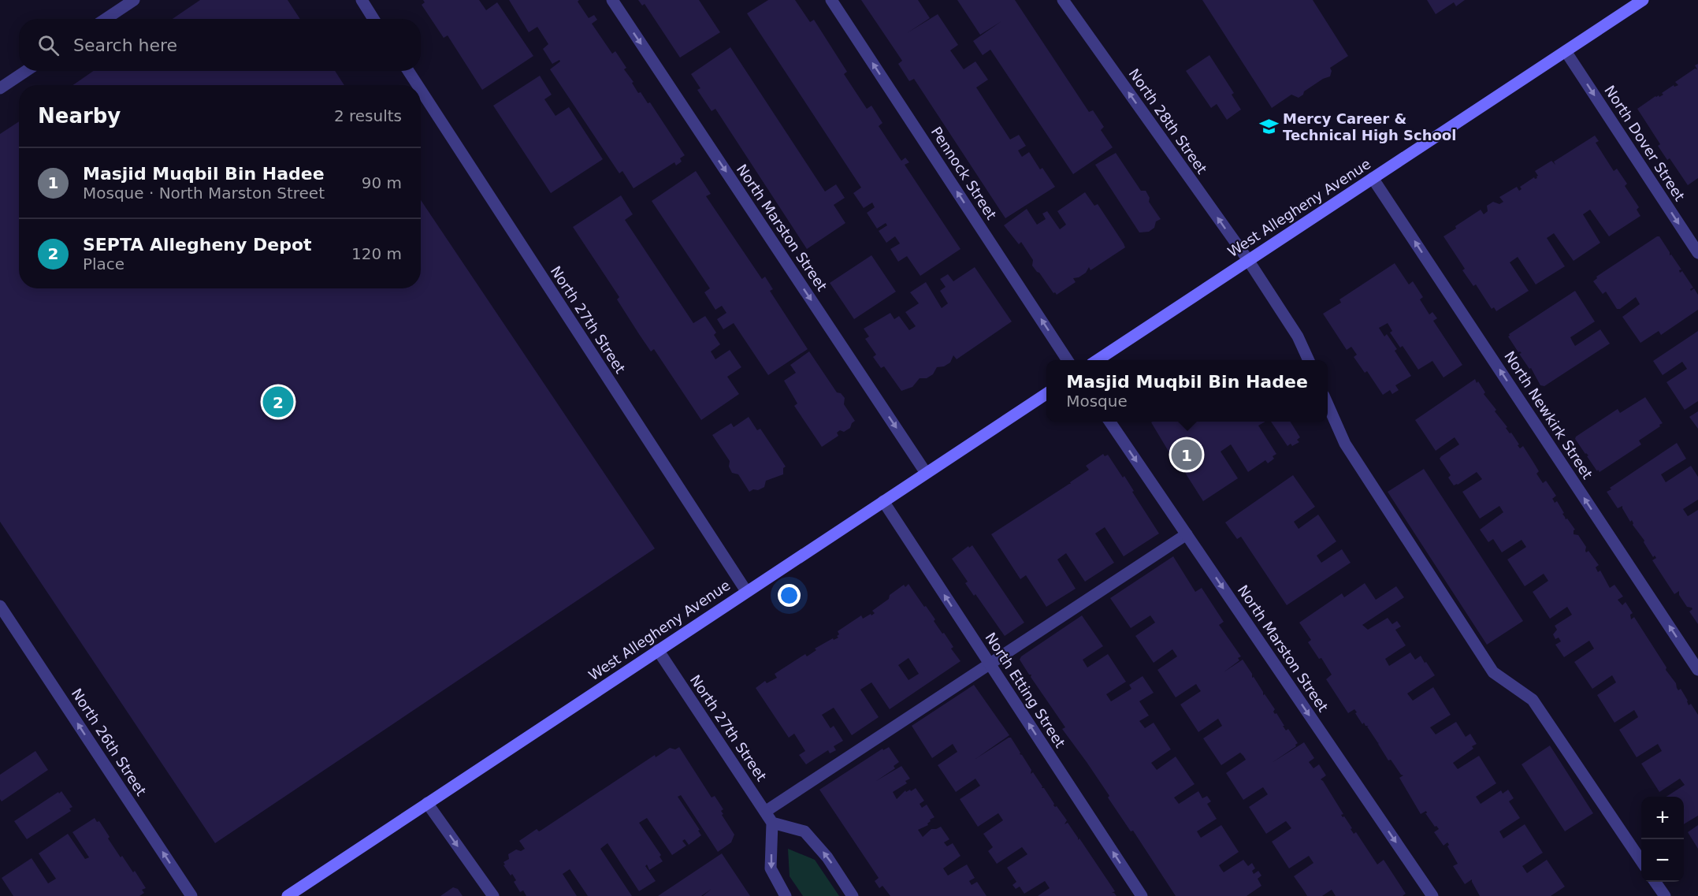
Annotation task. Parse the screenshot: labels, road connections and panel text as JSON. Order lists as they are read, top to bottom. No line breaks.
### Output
{"streets":{"main road":["West Allegheny Avenue"],"street":["North 28th Street","North Dover Street","Pennock Street","North Marston Street","North 27th Street","North Newkirk Street","North Etting Street","North 26th Street"]},"crossings":[["North 28th Street","West Allegheny Avenue"],["North Dover Street","West Allegheny Avenue"],["West Allegheny Avenue","North Marston Street"],["West Allegheny Avenue","North 27th Street"],["West Allegheny Avenue","North Newkirk Street"],["West Allegheny Avenue","North Etting Street"]],"one_way":["North 28th Street","North Dover Street","Pennock Street","North Marston Street","North Newkirk Street","North Etting Street","North 26th Street"],"places":{"school or university":["Mercy Career & Technical High School"]},"page":{"search":"Search here","heading":["Nearby","2 results"],"list":[{"mark":"1","name":"Masjid Muqbil Bin Hadee","note":"Mosque · North Marston Street","value":"90 m"},{"mark":"2","name":"SEPTA Allegheny Depot","note":"Place","value":"120 m"}],"popup":["Masjid Muqbil Bin Hadee","Mosque"],"pins":["2","1"],"map_buttons":["+","−"]}}
